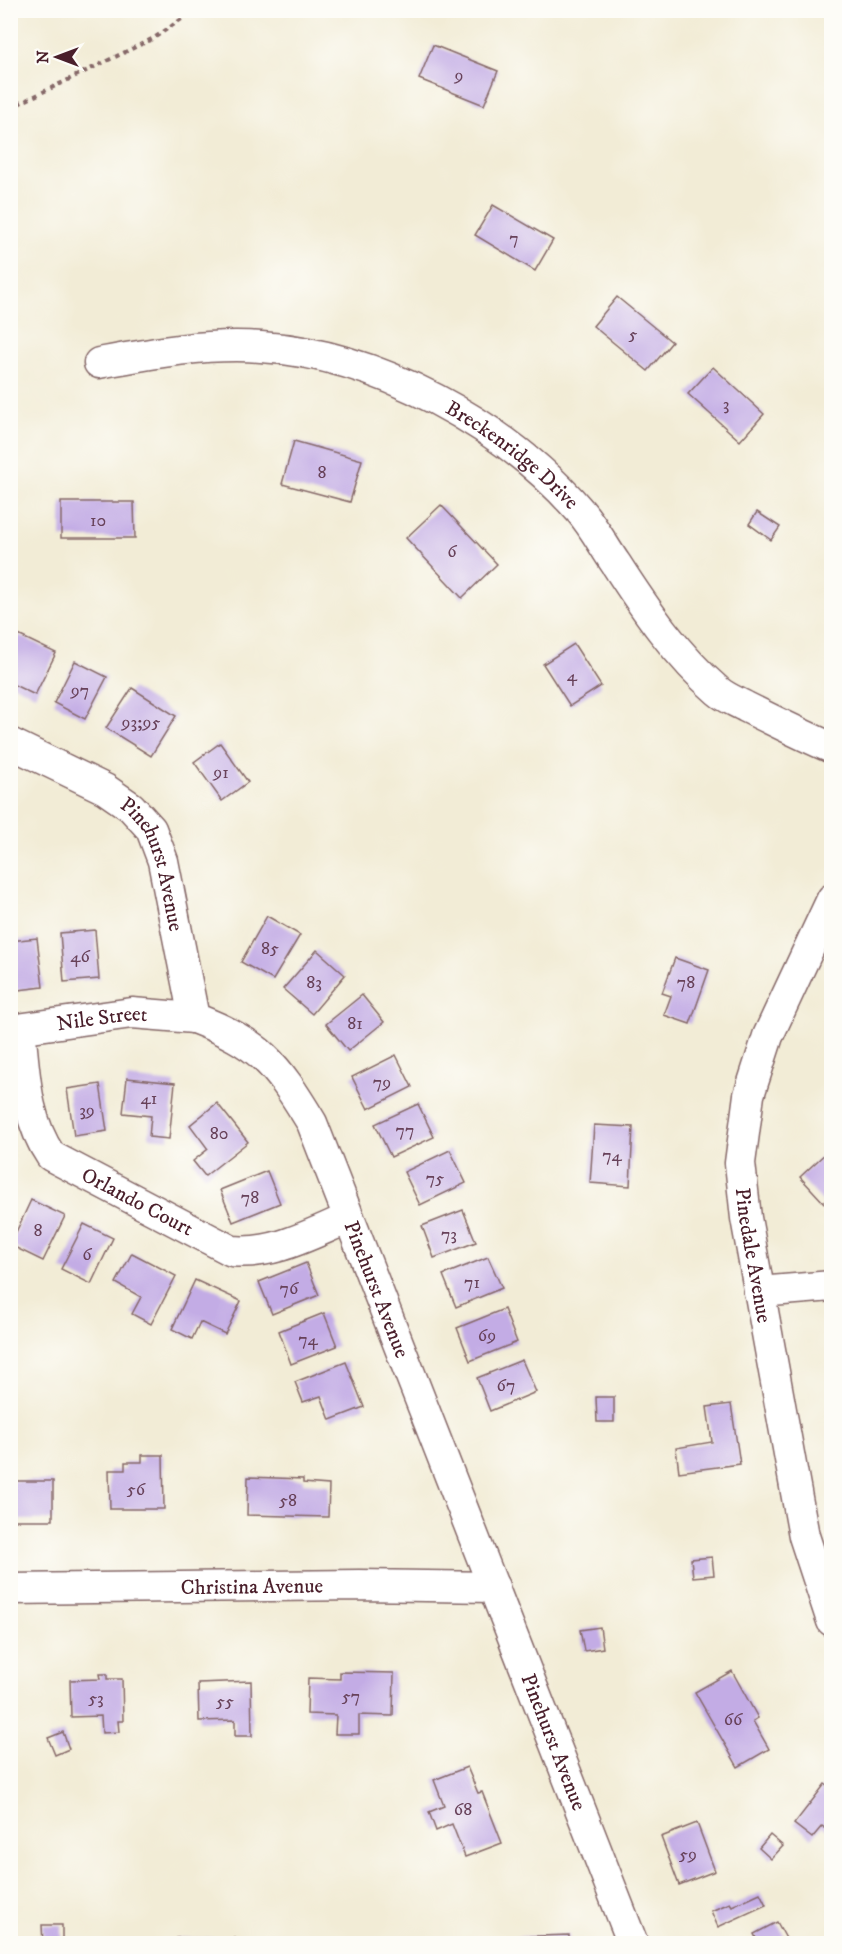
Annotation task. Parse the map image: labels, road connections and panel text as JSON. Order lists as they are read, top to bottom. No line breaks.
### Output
{"streets":{"street":["Breckenridge Drive","Pinehurst Avenue","Nile Street","Orlando Court","Pinedale Avenue","Christina Avenue"]},"crossings":[["Pinehurst Avenue","Nile Street"],["Pinehurst Avenue","Orlando Court"],["Pinehurst Avenue","Christina Avenue"],["Nile Street","Orlando Court"]],"house_numbers":["9","7","5","3","8","10","6","4","97","93;95","91","85","46","83","78","81","79","41","39","77","80","74","75","78","8","73","6","71","76","69","74","67","56","58","57","53","55","66","68","59"],"north":"left"}
